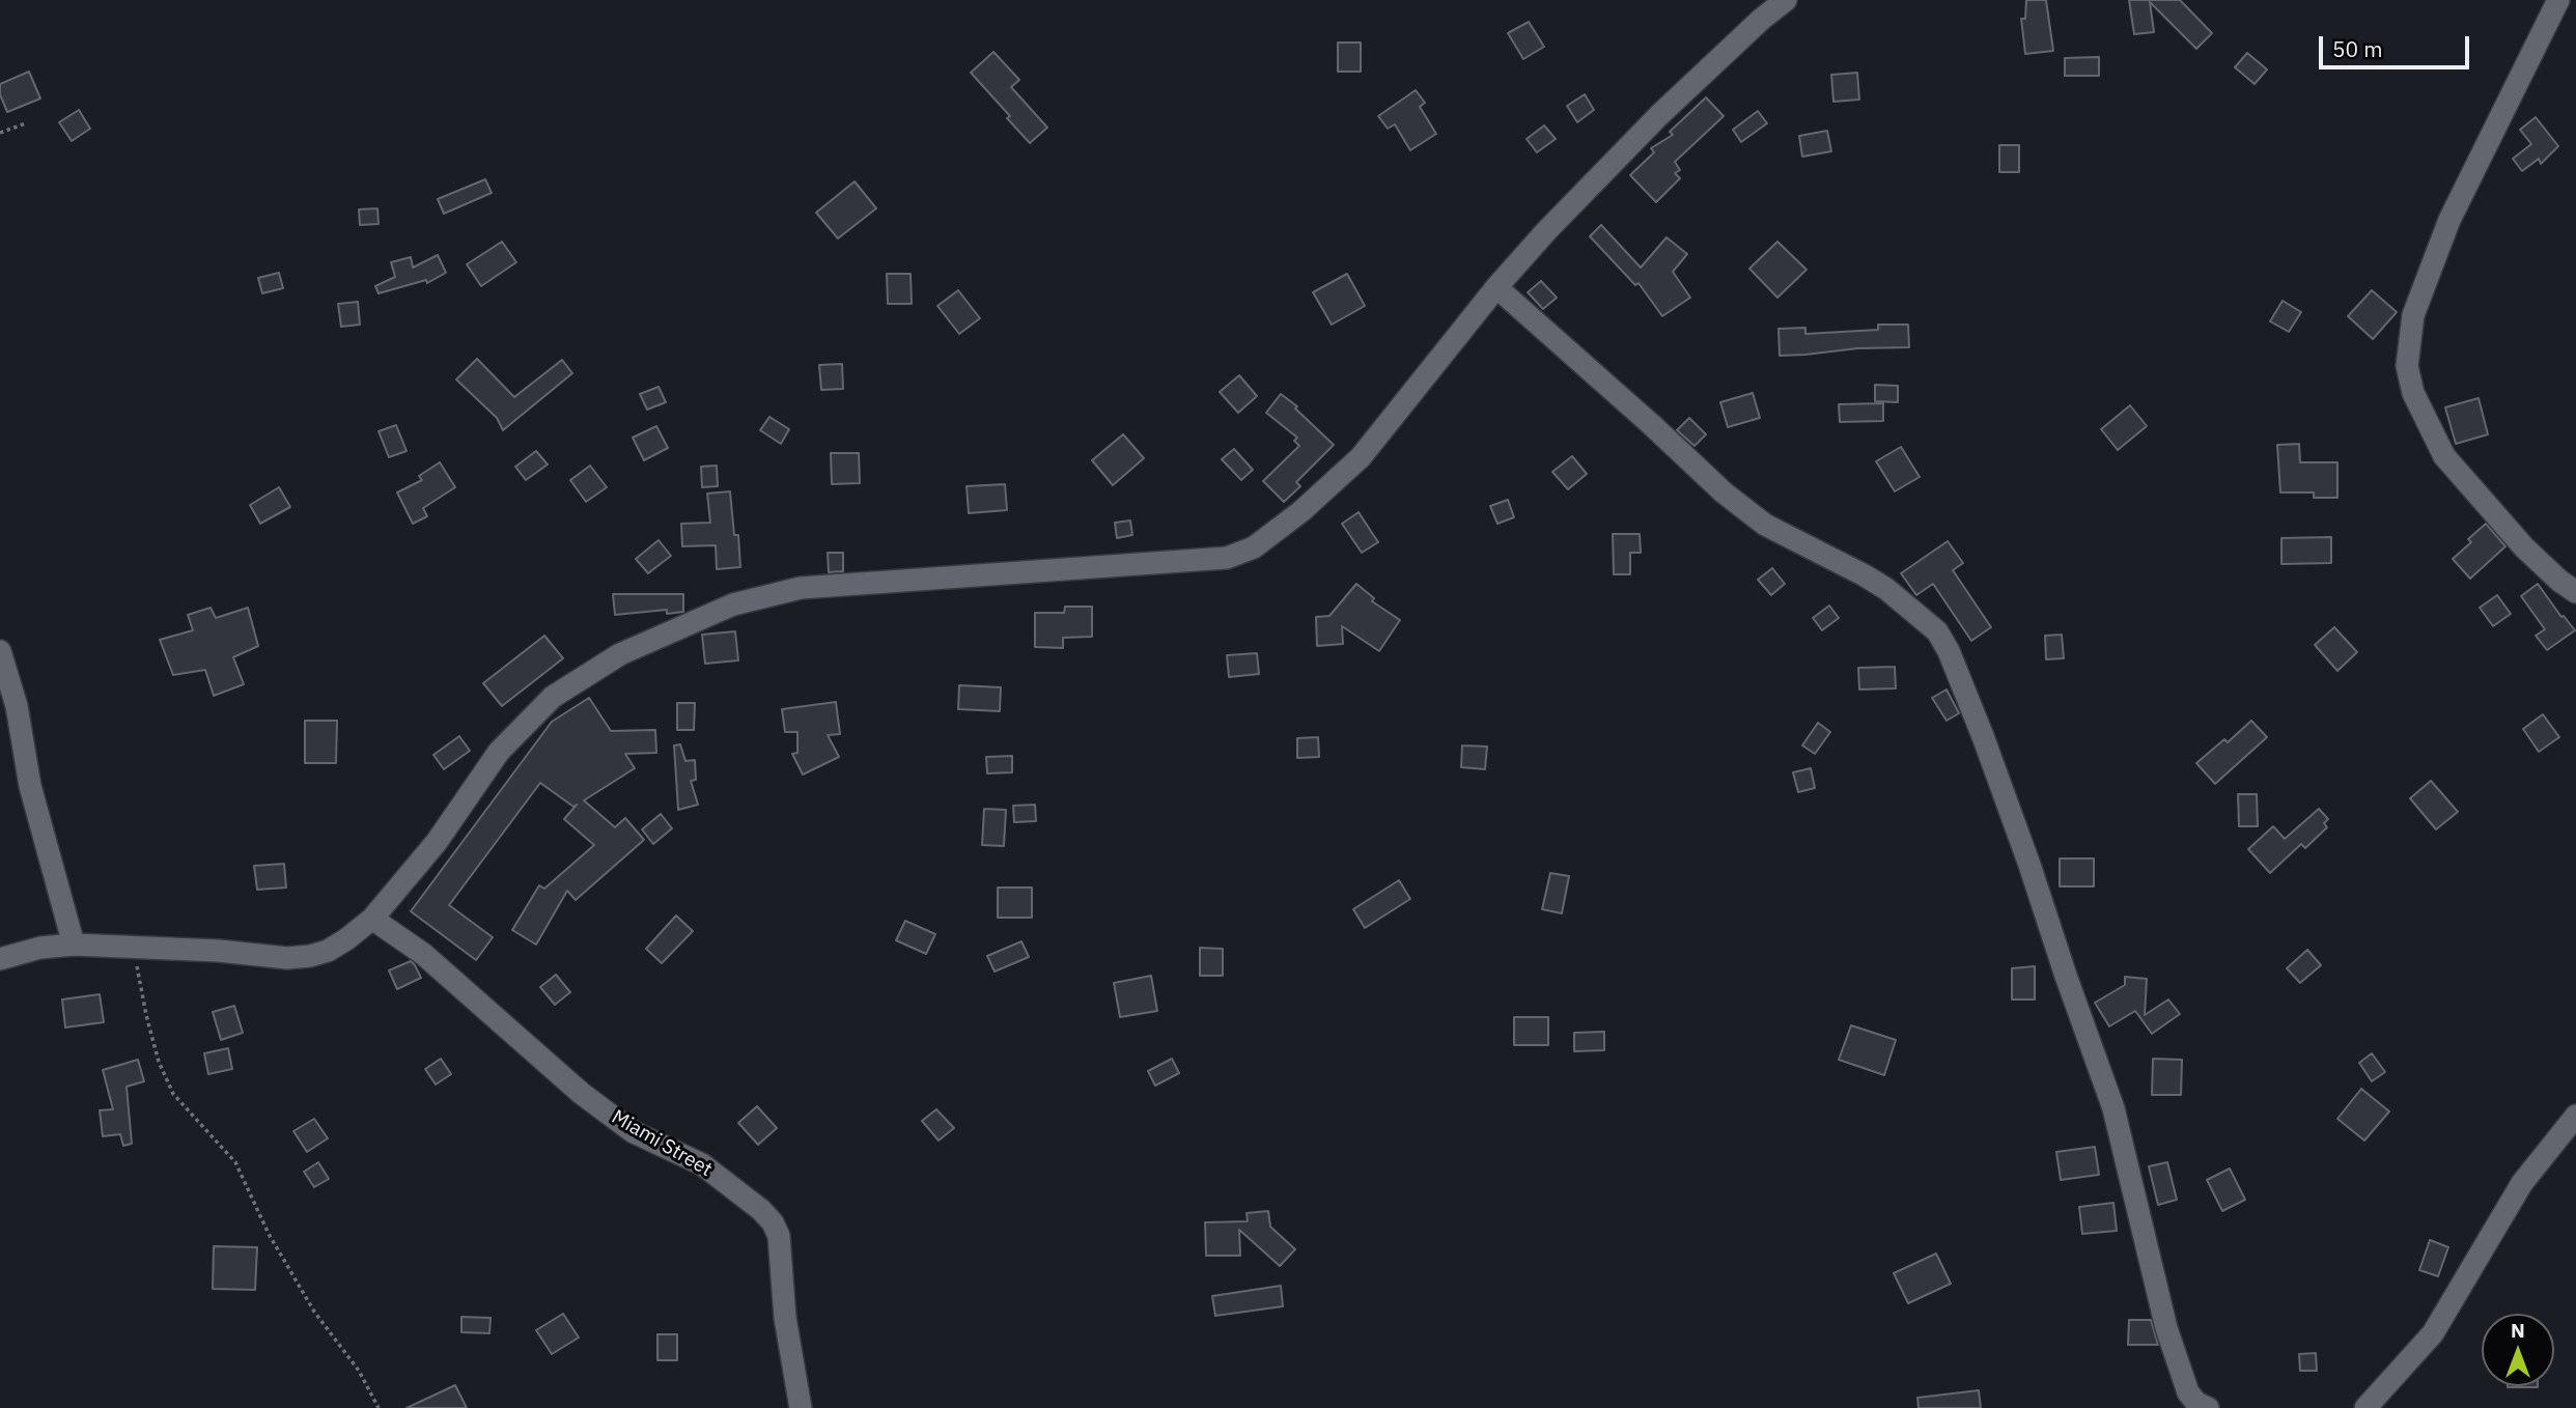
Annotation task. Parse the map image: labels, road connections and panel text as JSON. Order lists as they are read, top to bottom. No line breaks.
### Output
{"streets":{"street":["Miami Street"]},"scale_bar":"50 m","north":"top"}
